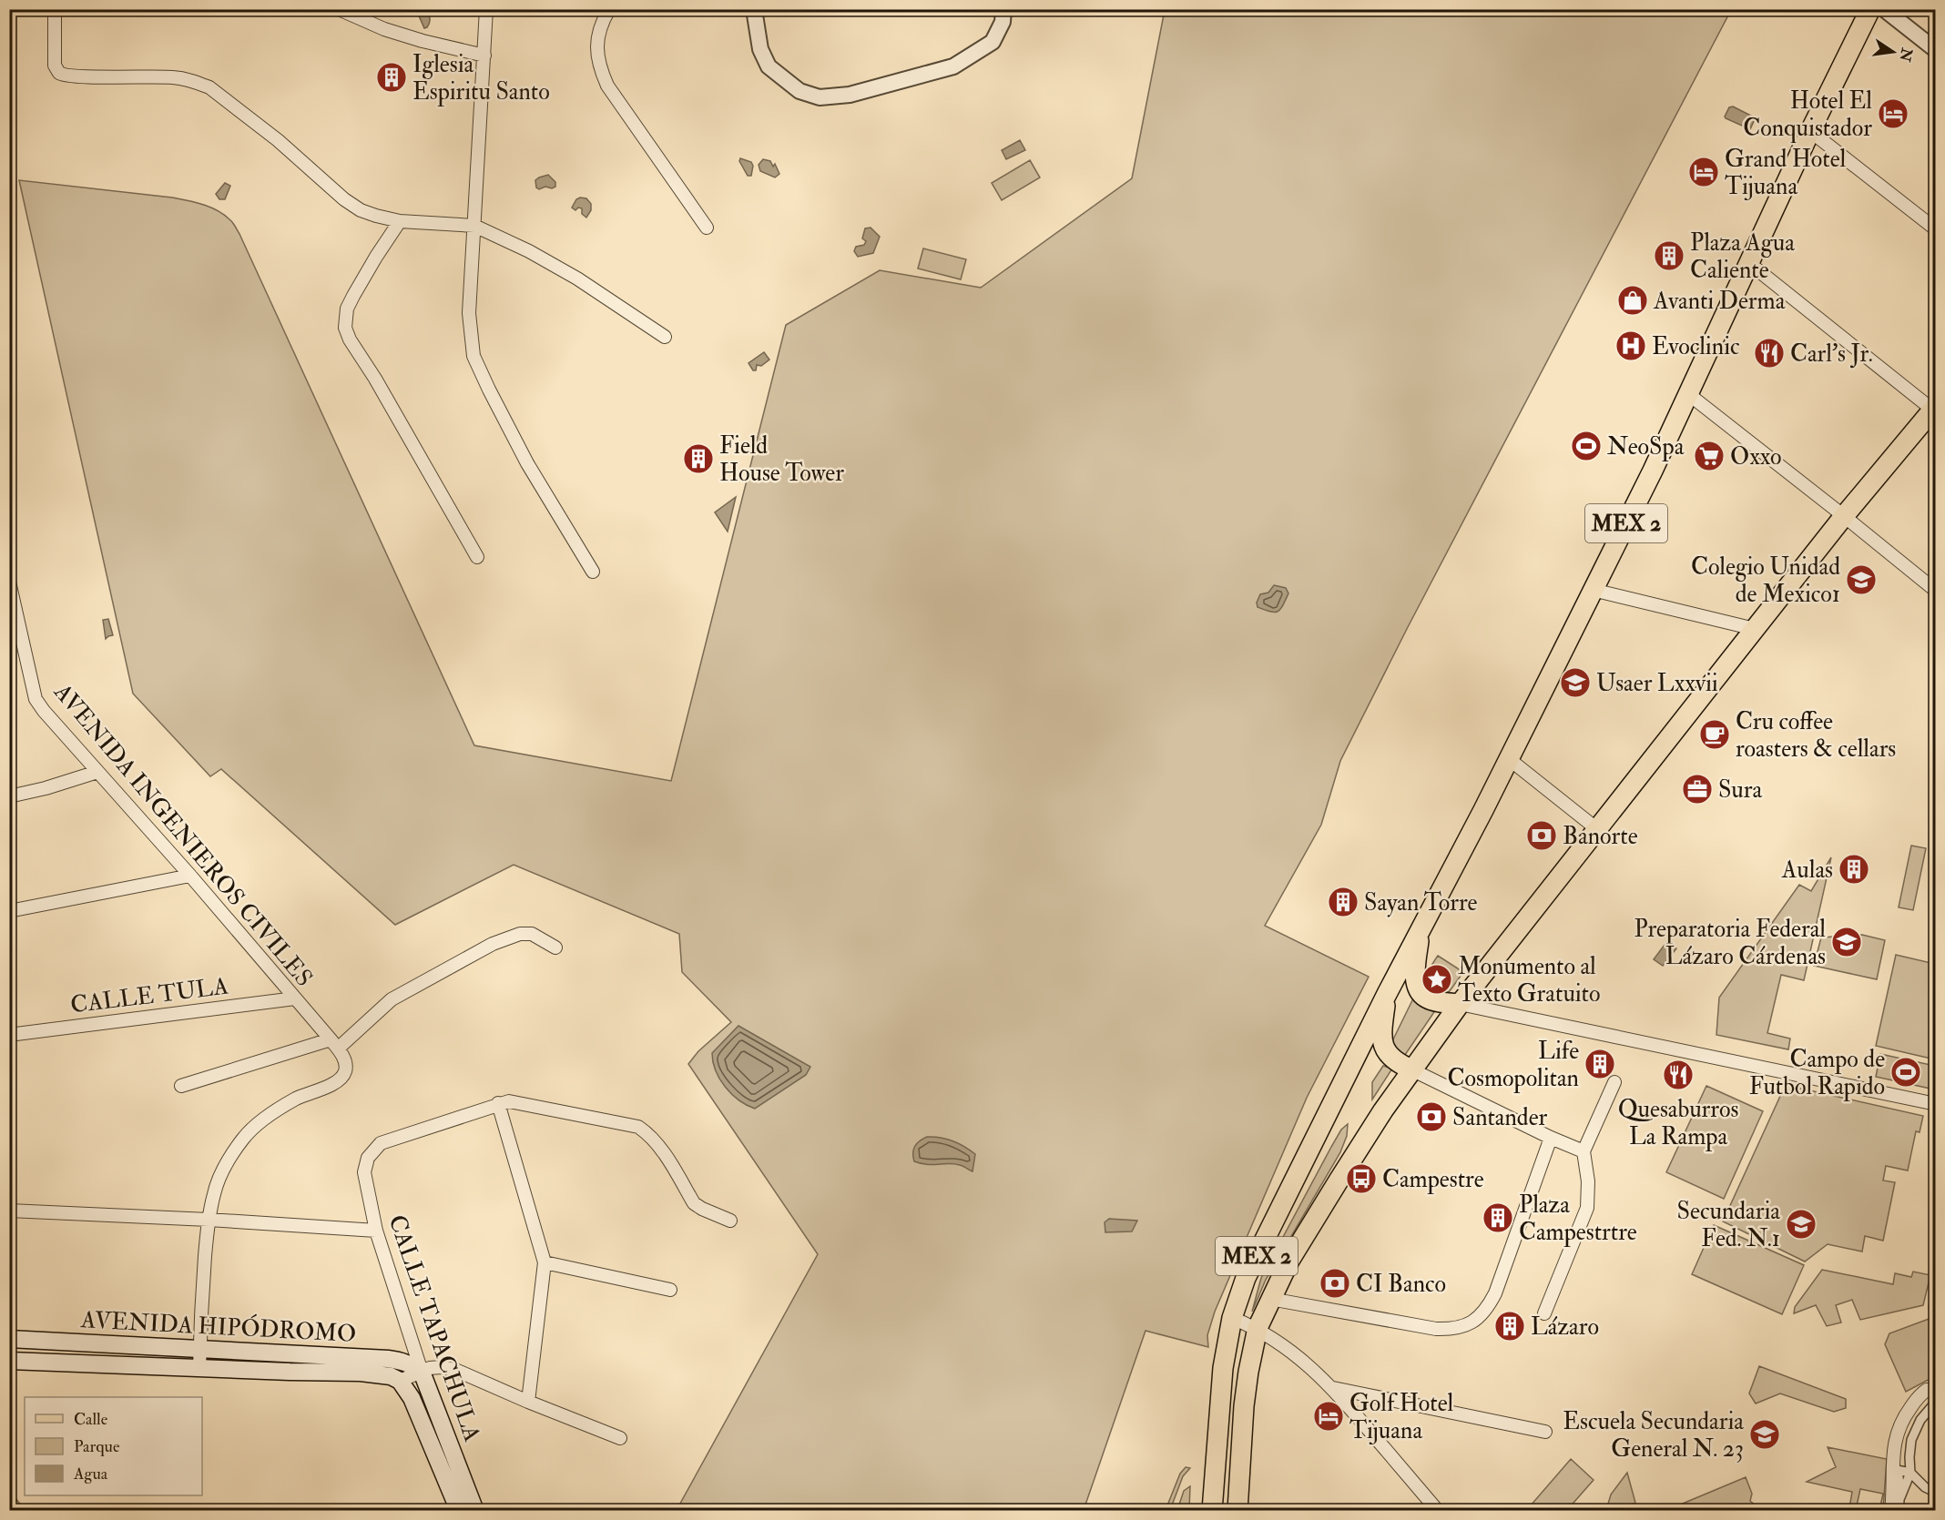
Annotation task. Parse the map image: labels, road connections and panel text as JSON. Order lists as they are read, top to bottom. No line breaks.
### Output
{"streets":{"main road":["MEX 2","AVENIDA HIPÓDROMO","CALLE TAPACHULA"],"street":["AVENIDA INGENIEROS CIVILES","CALLE TULA"]},"crossings":[["AVENIDA INGENIEROS CIVILES","CALLE TULA"],["AVENIDA HIPÓDROMO","CALLE TAPACHULA"]],"places":{"building":["Iglesia Espiritu Santo","Plaza Agua Caliente","Field House Tower","Aulas","Sayan Torre","Life Cosmopolitan","Plaza Campestrtre","Lázaro"],"hotel":["Hotel El Conquistador","Grand Hotel Tijuana","Golf Hotel Tijuana"],"shop":["Avanti Derma"],"hospital":["Evoclinic"],"restaurant":["Carl's Jr.","Quesaburros La Rampa"],"sports":["NeoSpa","Campo de Futbol Rapido"],"supermarket":["Oxxo"],"school or university":["Colegio Unidad de Mexico1","Usaer Lxxvii","Preparatoria Federal Lázaro Cárdenas","Secundaria Fed. N.1","Escuela Secundaria General N. 23"],"cafe":["Cru coffee roasters & cellars"],"office":["Sura"],"bank":["Banorte","Santander","CI Banco"],"place":["Monumento al Texto Gratuito"],"bus stop":["Campestre"]},"legend":["Calle","Parque","Agua"],"north":"right"}
